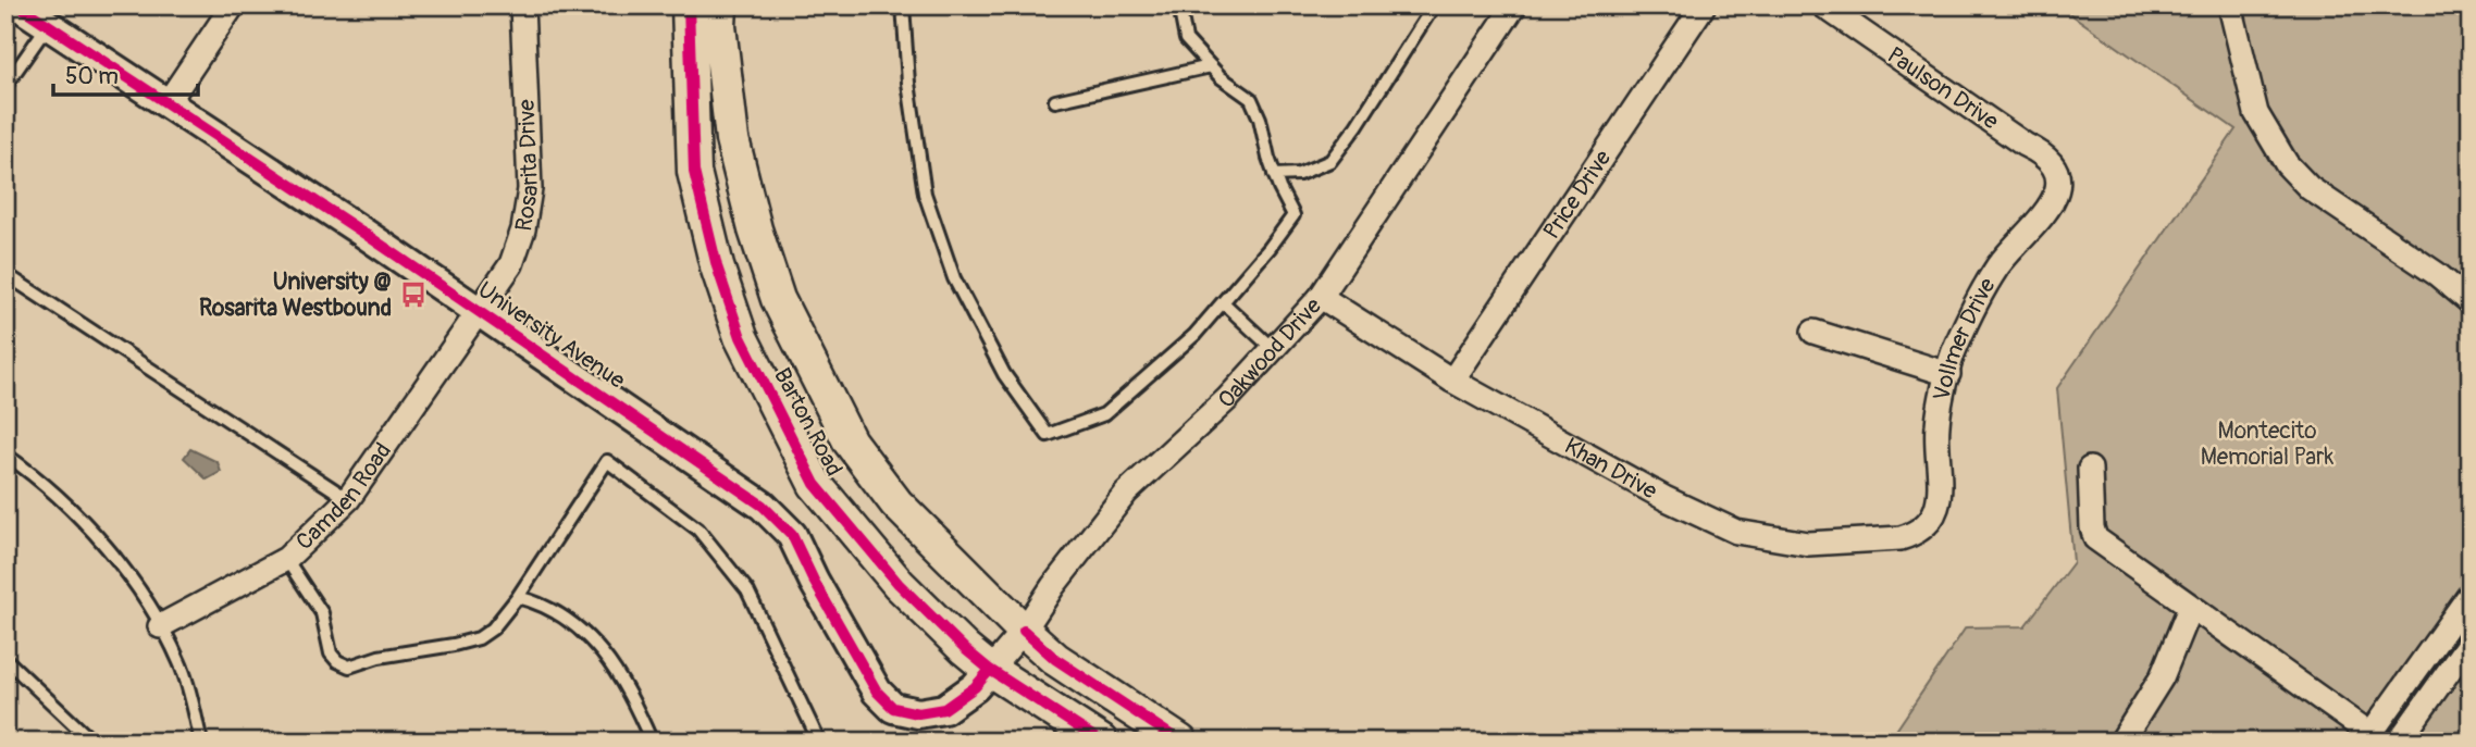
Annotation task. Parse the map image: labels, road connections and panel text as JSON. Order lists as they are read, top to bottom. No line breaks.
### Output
{"streets":{"main road":["Barton Road"],"street":["Paulson Drive","Rosarita Drive","Price Drive","University Avenue","Vollmer Drive","Oakwood Drive","Khan Drive","Camden Road"]},"crossings":[["Paulson Drive","Vollmer Drive"],["Rosarita Drive","University Avenue"],["Rosarita Drive","Camden Road"],["Price Drive","Khan Drive"],["University Avenue","Oakwood Drive"],["University Avenue","Barton Road"],["University Avenue","Camden Road"],["Vollmer Drive","Khan Drive"],["Oakwood Drive","Barton Road"],["Oakwood Drive","Khan Drive"]],"parks":["Montecito Memorial Park"],"places":{"bus stop":["University @ Rosarita Westbound"]},"scale_bar":"50 m"}
